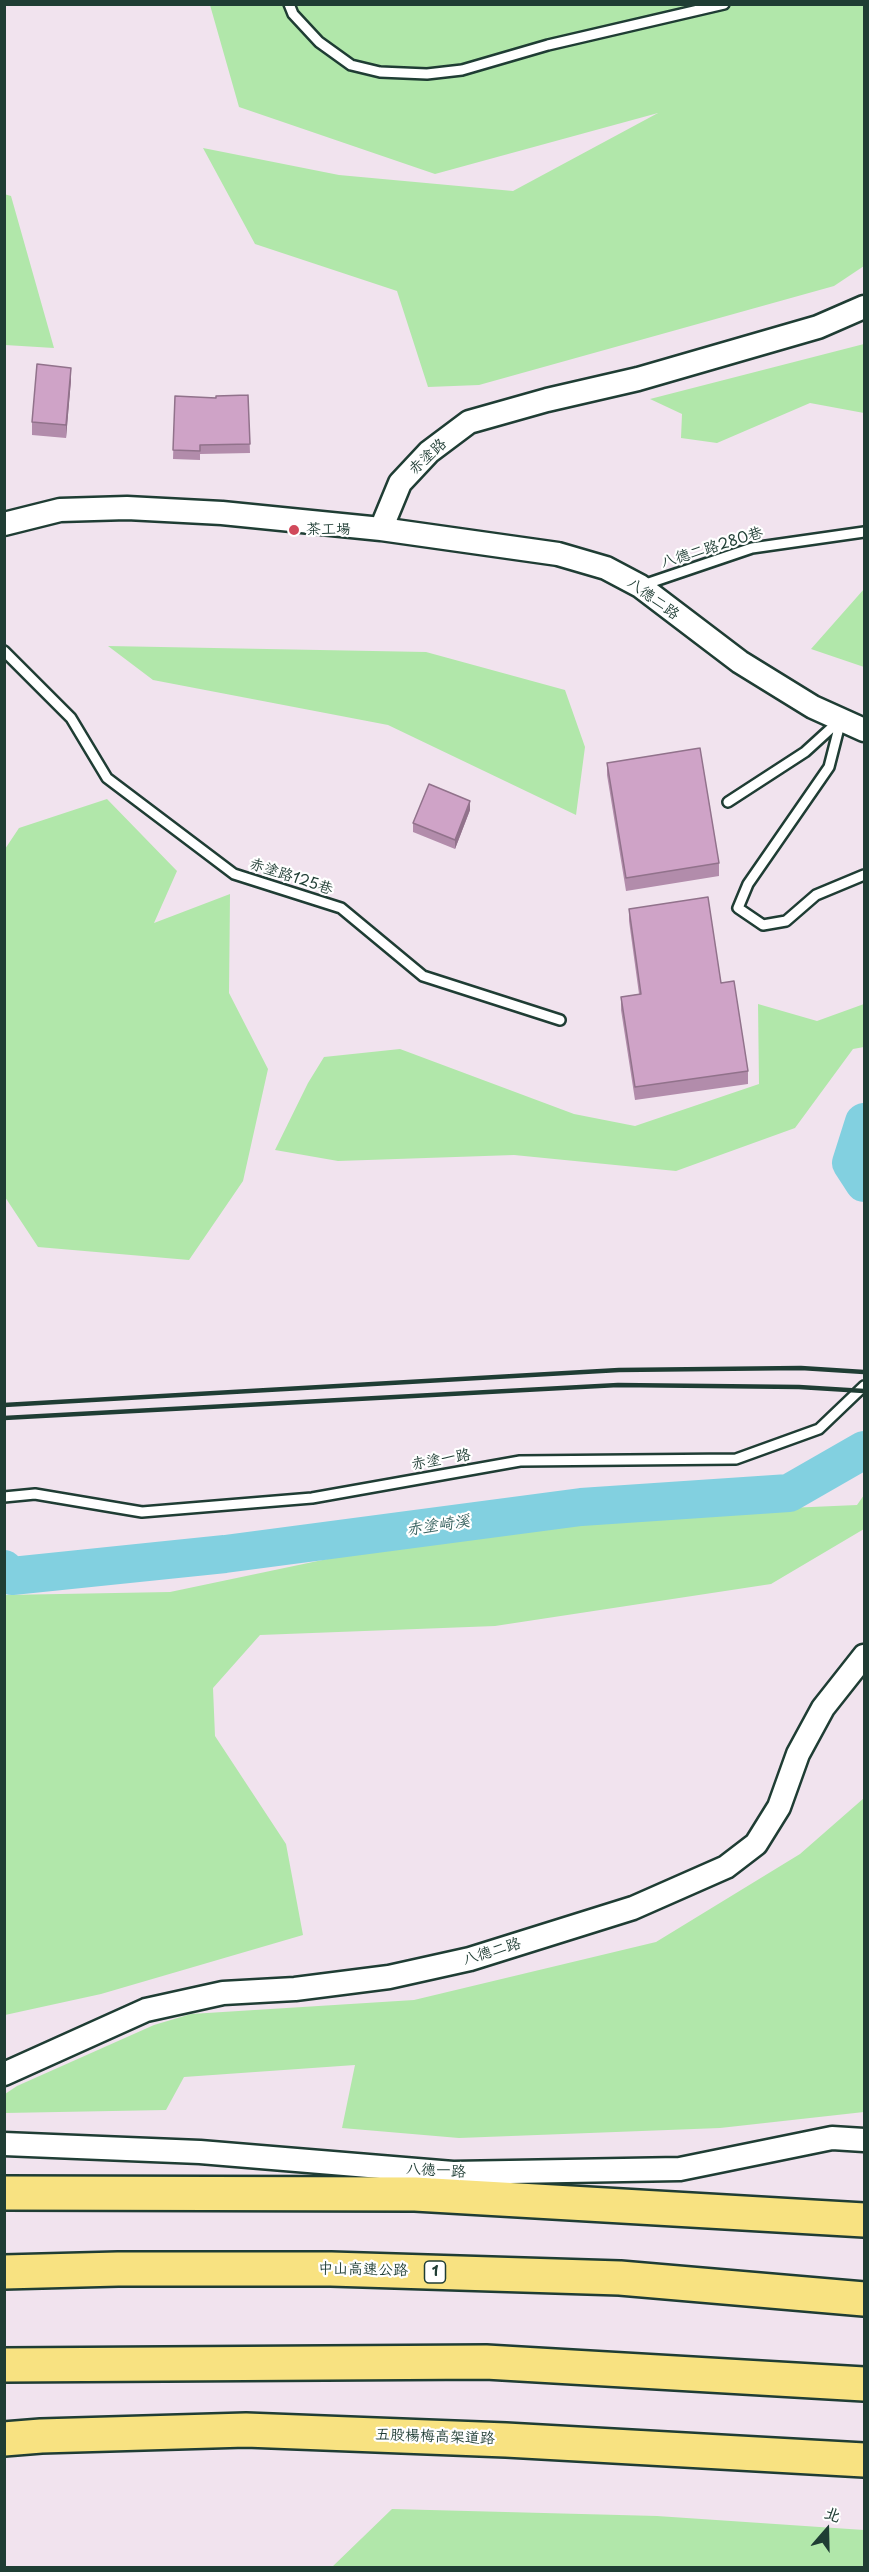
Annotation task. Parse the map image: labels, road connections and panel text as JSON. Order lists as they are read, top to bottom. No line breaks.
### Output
{"streets":{"highway":["中山高速公路","1","五股楊梅高架道路"],"street":["赤塗路","八德二路","八德一路"],"lane":["八德二路280巷","赤塗路125巷","赤塗一路"]},"crossings":[["赤塗路","八德二路"],["八德二路280巷","八德二路"]],"water":["赤塗崎溪"],"places":["茶工場"],"north":"top"}
